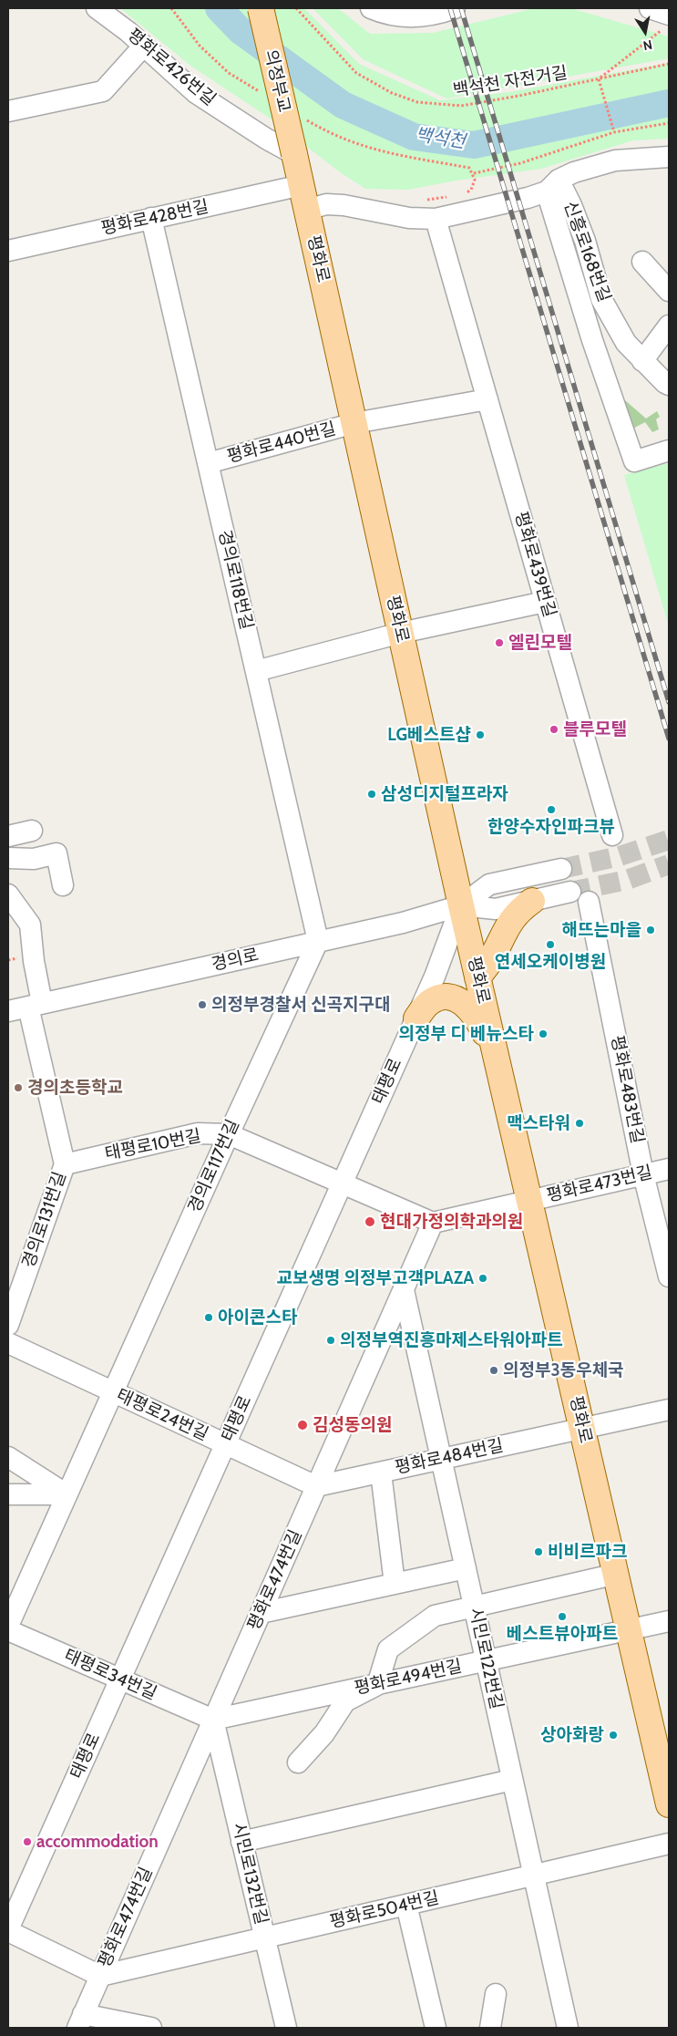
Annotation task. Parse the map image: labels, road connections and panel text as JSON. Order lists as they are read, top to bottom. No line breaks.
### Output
{"streets":{"main road":["의정부교","평화로"],"street":["평화로426번길","평화로428번길","신흥로168번길","평화로440번길","평화로439번길","경의로118번길","경의로","태평로","평화로483번길","태평로10번길","경의로117번길","평화로473번길","경의로131번길","태평로24번길","평화로484번길","평화로474번길","시민로122번길","태평로34번길","평화로494번길","시민로132번길","평화로504번길"],"path":["백석천 자전거길"]},"crossings":[["평화로426번길","의정부교"],["평화로426번길","평화로"],["의정부교","평화로"],["평화로428번길","평화로"],["평화로428번길","경의로118번길"],["평화로","평화로440번길"],["평화로","경의로"],["평화로","태평로"],["평화로","평화로473번길"],["평화로","평화로484번길"],["평화로","평화로494번길"],["평화로440번길","경의로118번길"],["경의로118번길","경의로"],["경의로118번길","경의로117번길"],["경의로","태평로"],["경의로","경의로117번길"],["경의로","경의로131번길"],["태평로","태평로10번길"],["태평로","태평로24번길"],["태평로","태평로34번길"],["평화로483번길","평화로473번길"],["태평로10번길","경의로117번길"],["태평로10번길","경의로131번길"],["태평로10번길","평화로474번길"],["경의로117번길","태평로24번길"],["태평로24번길","평화로484번길"],["태평로24번길","평화로474번길"],["평화로484번길","평화로474번길"],["평화로484번길","시민로122번길"],["평화로474번길","시민로122번길"],["평화로474번길","태평로34번길"],["평화로474번길","평화로494번길"],["평화로474번길","시민로132번길"],["평화로474번길","평화로504번길"],["시민로122번길","평화로494번길"],["시민로122번길","평화로504번길"],["태평로34번길","평화로494번길"],["태평로34번길","시민로132번길"],["평화로494번길","시민로132번길"],["시민로132번길","평화로504번길"]],"water":["백석천"],"places":["엘린모텔","블루모텔","LG베스트샵","삼성디지털프라자","한양수자인파크뷰","해뜨는마을","연세오케이병원","의정부경찰서 신곡지구대","의정부 디 베뉴스타","경의초등학교","맥스타워","현대가정의학과의원","교보생명 의정부고객PLAZA","아이콘스타","의정부역진흥마제스타워아파트","의정부3동우체국","김성동의원","비비르파크","베스트뷰아파트","상아화랑","accommodation"],"north":"bottom"}
